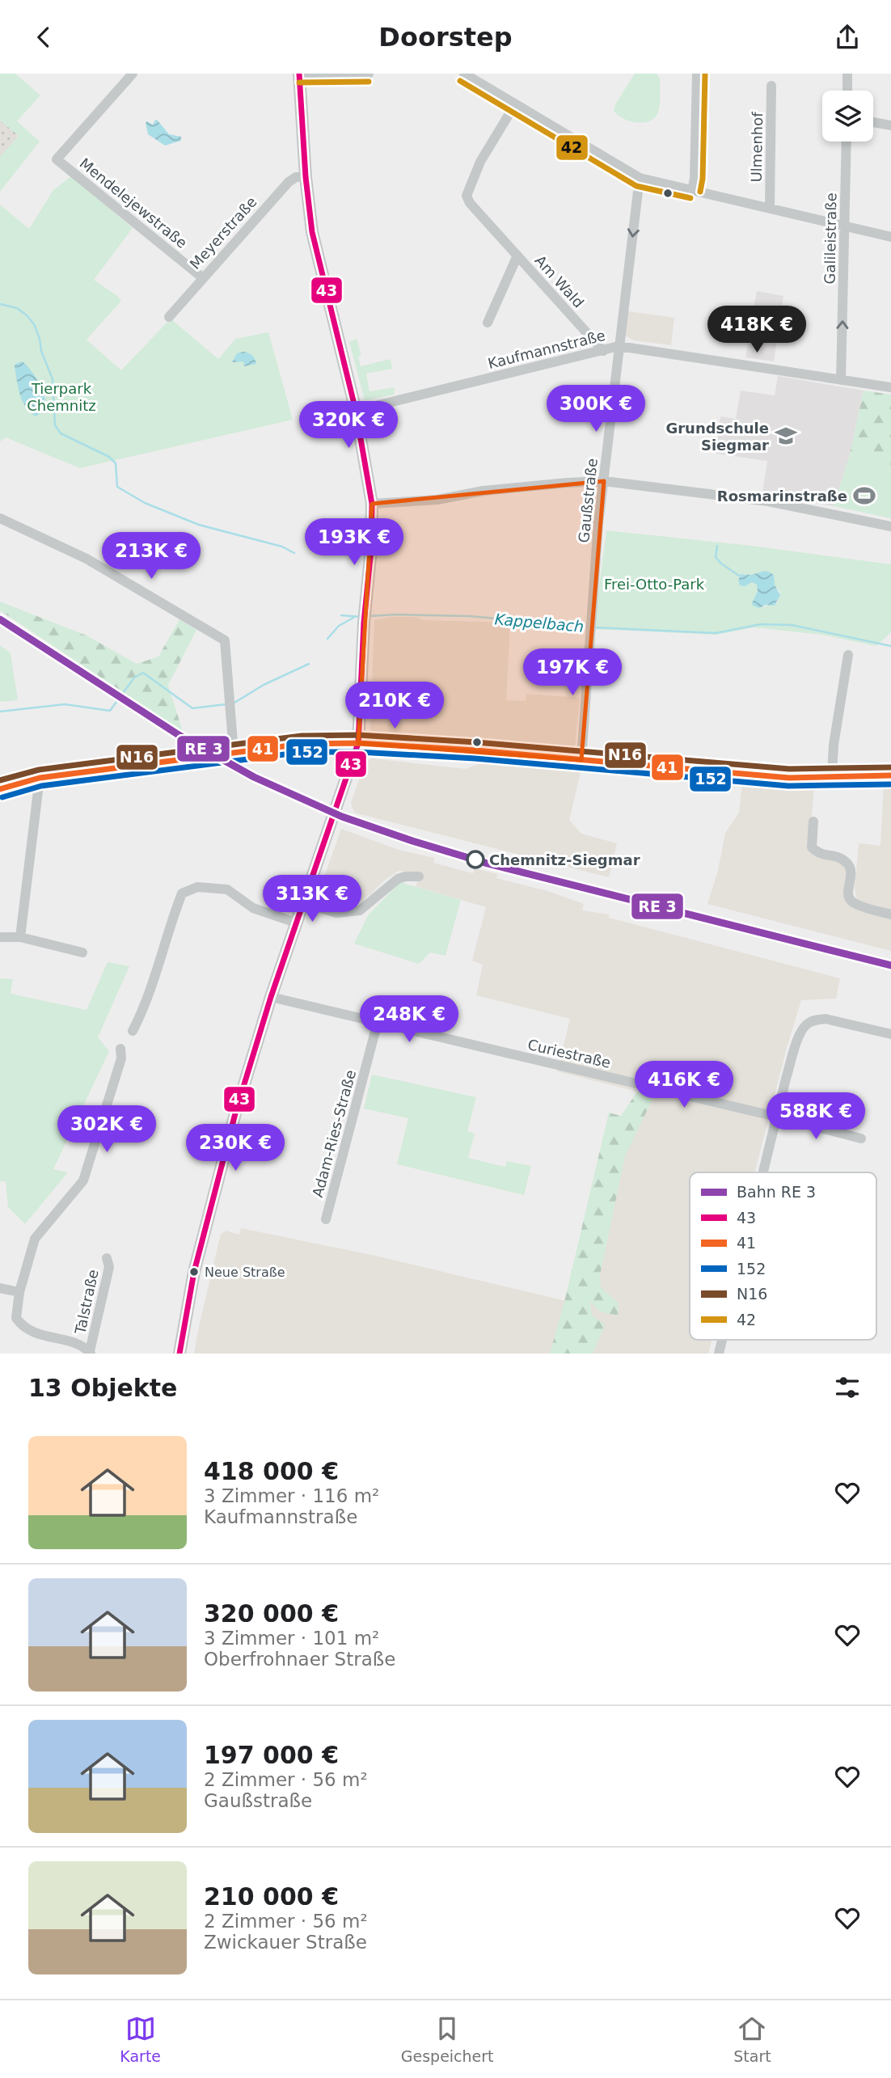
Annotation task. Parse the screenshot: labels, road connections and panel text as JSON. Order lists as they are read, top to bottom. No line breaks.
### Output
{"streets":{"street":["Ulmenhof","Mendelejewstraße","Meyerstraße","Galileistraße","Am Wald","Kaufmannstraße","Gaußstraße","Curiestraße","Adam-Ries-Straße","Talstraße"]},"crossings":[["Mendelejewstraße","Meyerstraße"],["Galileistraße","Kaufmannstraße"],["Am Wald","Kaufmannstraße"],["Kaufmannstraße","Gaußstraße"],["Curiestraße","Adam-Ries-Straße"]],"one_way":["Galileistraße"],"water":["Kappelbach"],"parks":["Tierpark Chemnitz","Frei-Otto-Park"],"places":{"school or university":["Grundschule Siegmar"],"sports":["Rosmarinstraße"],"other":["Chemnitz-Siegmar","Neue Straße"]},"lines":["transit line 43","transit line 42","transit line N16","transit line 41","transit line 152"],"legend":["Bahn RE 3","43","41","152","N16","42"],"page":{"header":"Doorstep","price":["418K €","300K €","320K €","193K €","213K €","197K €","210K €","313K €","248K €","416K €","588K €","302K €","230K €"],"heading":"13 Objekte","list":[{"name":"418 000 €","note":"3 Zimmer · 116 m² · Kaufmannstraße"},{"name":"320 000 €","note":"3 Zimmer · 101 m² · Oberfrohnaer Straße"},{"name":"197 000 €","note":"2 Zimmer · 56 m² · Gaußstraße"},{"name":"210 000 €","note":"2 Zimmer · 56 m² · Zwickauer Straße"}],"tabs":["Karte","Gespeichert","Start"]}}
